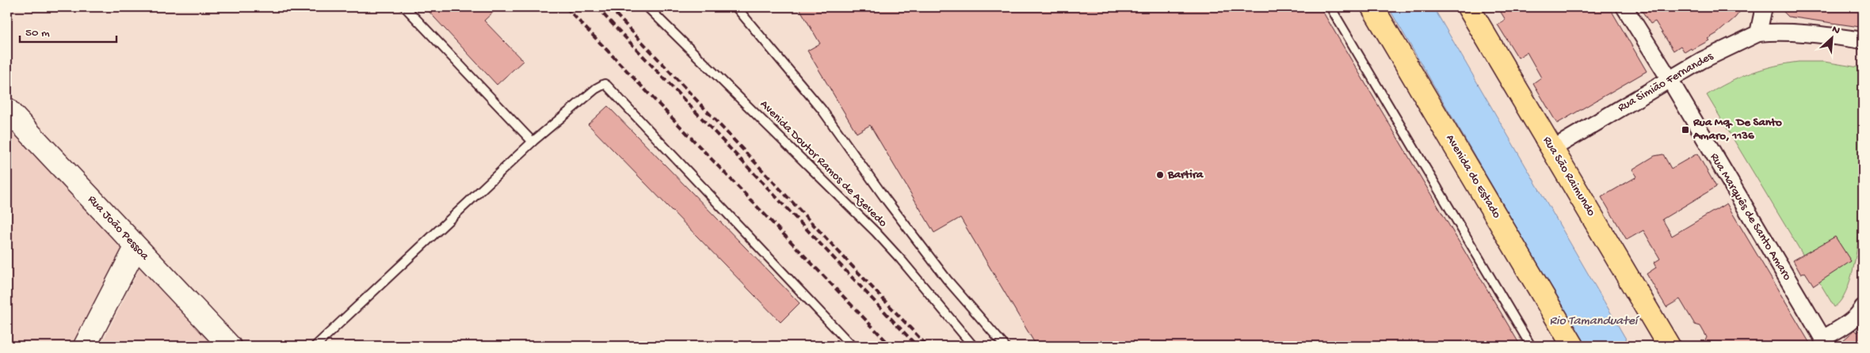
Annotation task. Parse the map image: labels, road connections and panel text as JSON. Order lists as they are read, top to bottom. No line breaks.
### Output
{"streets":{"highway":["Avenida do Estado","Rua São Raimundo"],"street":["Rua Simião Fernandes","Rua Marquês de Santo Amaro","Rua João Pessoa"],"lane":["Avenida Doutor Ramos de Azevedo"]},"crossings":[["Rua Simião Fernandes","Rua São Raimundo"],["Rua Simião Fernandes","Rua Marquês de Santo Amaro"]],"water":["Rio Tamanduateí"],"places":{"transit":["Rua Mq. De Santo Amaro, 1136"],"other":["Bartira"]},"scale_bar":"50 m","north":"top right"}
